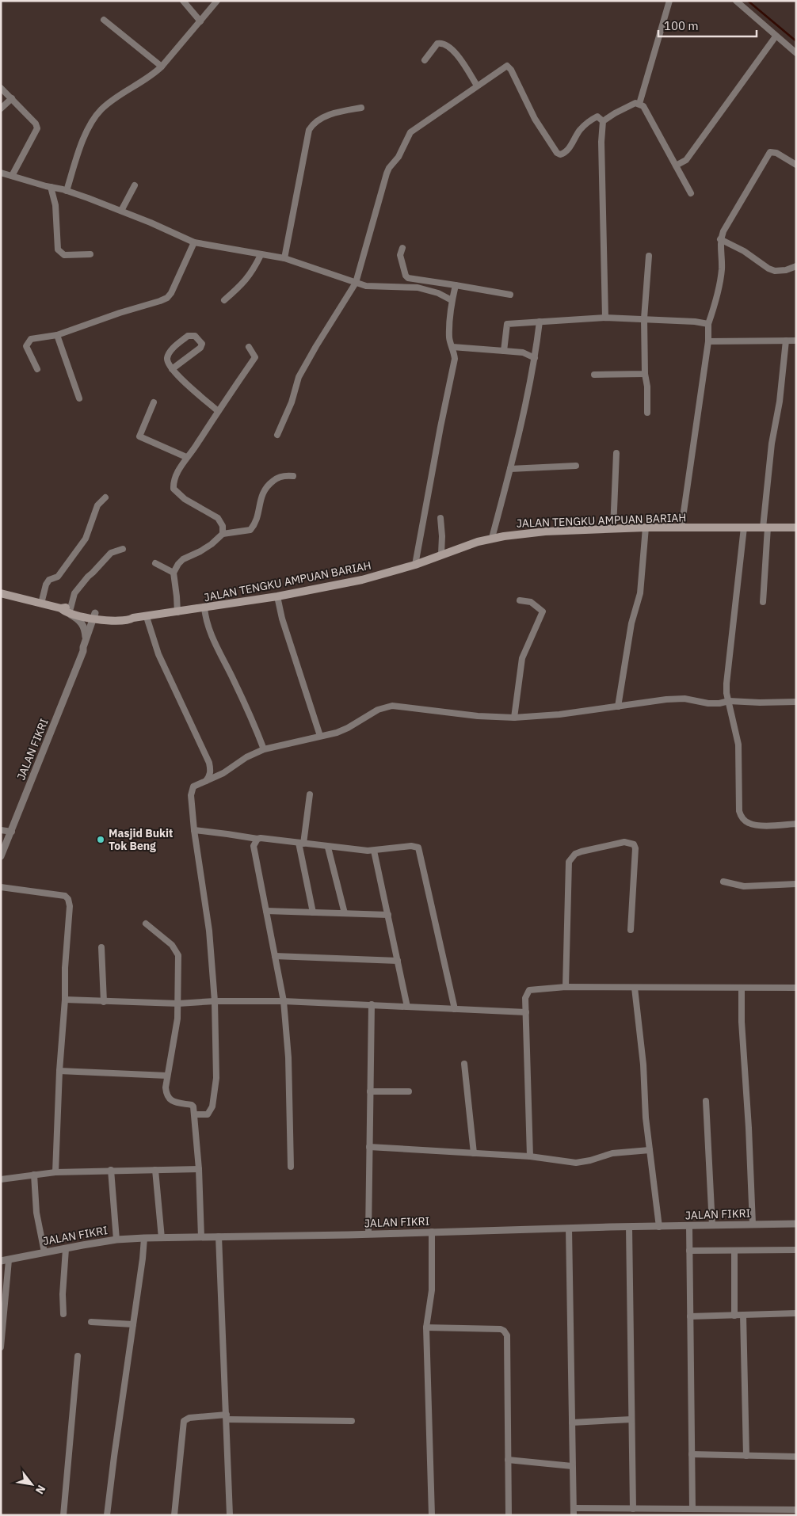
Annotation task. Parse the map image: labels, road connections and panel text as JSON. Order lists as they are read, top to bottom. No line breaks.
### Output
{"streets":{"main road":["JALAN TENGKU AMPUAN BARIAH"],"street":["JALAN FIKRI"]},"crossings":[["JALAN TENGKU AMPUAN BARIAH","JALAN FIKRI"]],"places":["Masjid Bukit Tok Beng"],"scale_bar":"100 m","north":"bottom right"}
